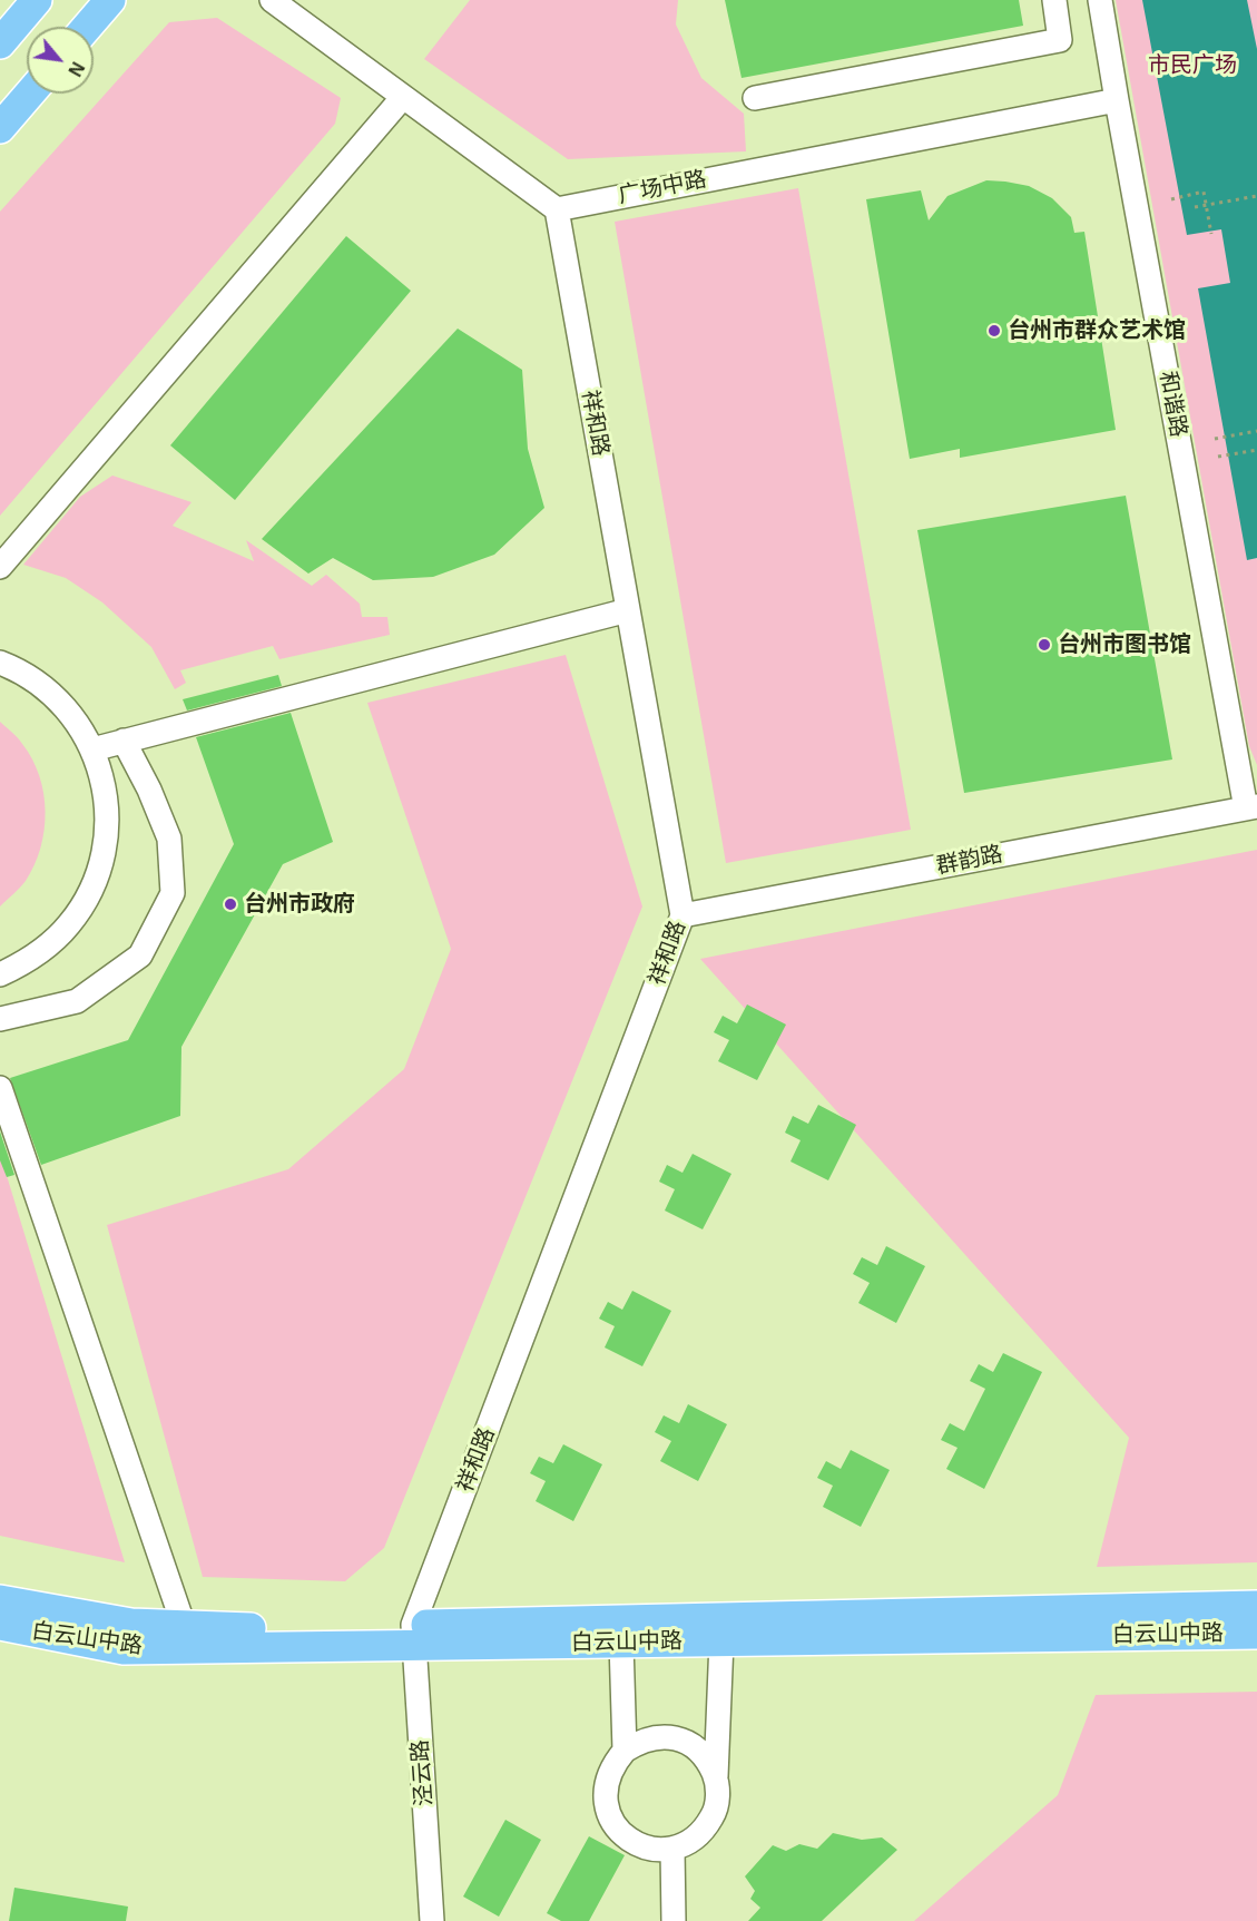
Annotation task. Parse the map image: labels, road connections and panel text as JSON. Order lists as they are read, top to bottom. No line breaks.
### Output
{"streets":{"main road":["白云山中路"],"street":["广场中路","和谐路","祥和路","群韵路","泾云路"]},"crossings":[["广场中路","和谐路"],["广场中路","祥和路"],["和谐路","群韵路"],["祥和路","群韵路"],["祥和路","白云山中路"],["祥和路","泾云路"],["白云山中路","泾云路"]],"parks":["市民广场"],"places":["台州市群众艺术馆","台州市图书馆","台州市政府"],"north":"bottom right"}
